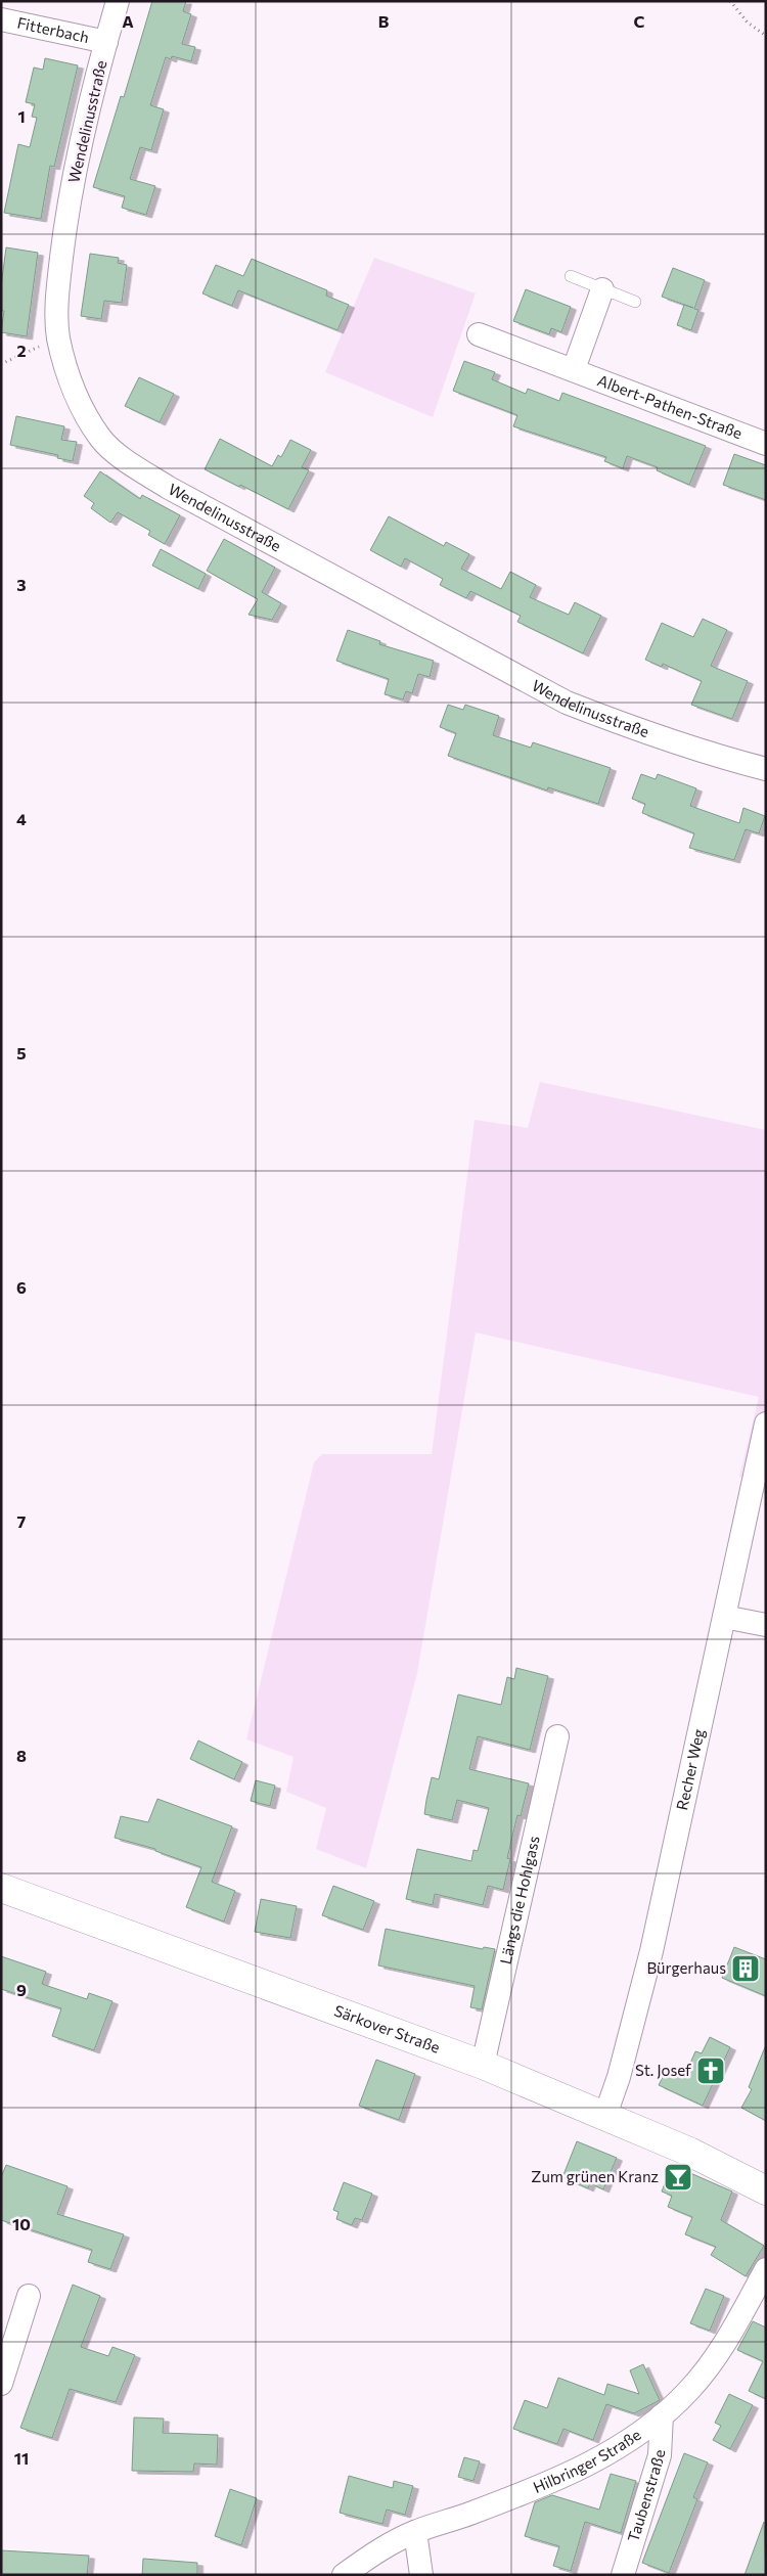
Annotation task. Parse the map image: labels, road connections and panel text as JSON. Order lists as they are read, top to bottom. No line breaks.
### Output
{"streets":{"main road":["Särkover Straße"],"street":["Fitterbach","Wendelinusstraße","Albert-Pathen-Straße","Recher Weg","Längs die Hohlgass","Hilbringer Straße","Taubenstraße"]},"crossings":[["Fitterbach","Wendelinusstraße"],["Recher Weg","Särkover Straße"],["Längs die Hohlgass","Särkover Straße"],["Hilbringer Straße","Taubenstraße"]],"places":{"building":["Bürgerhaus"],"church":["St. Josef"],"bar":["Zum grünen Kranz"]},"grid":{"columns":["A","B","C"],"rows":["1","2","3","4","5","6","7","8","9","10","11"]}}
